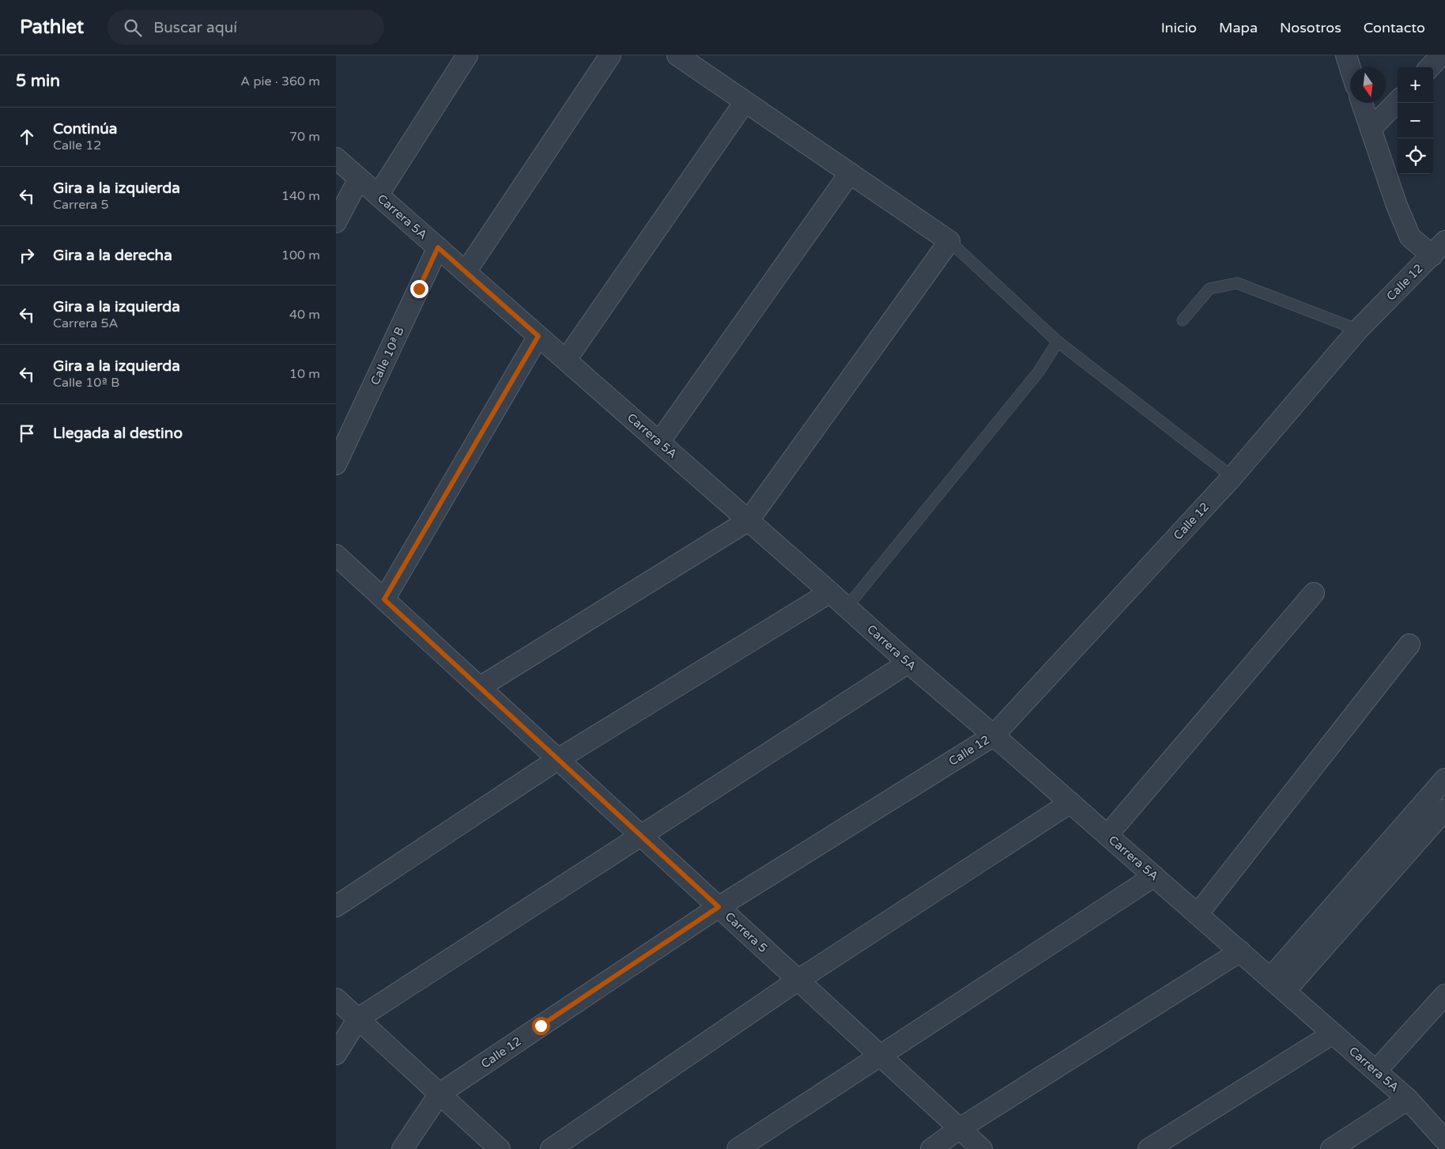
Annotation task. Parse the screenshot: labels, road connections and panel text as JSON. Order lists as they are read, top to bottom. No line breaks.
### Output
{"streets":{"street":["Carrera 5A","Calle 12","Calle 10ª B","Carrera 5"]},"crossings":[["Carrera 5A","Calle 12"],["Carrera 5A","Calle 10ª B"],["Calle 12","Carrera 5"]],"north":"bottom","page":{"header":"Pathlet","search":"Buscar aquí","nav":["Inicio","Mapa","Nosotros","Contacto"],"heading":["5 min","A pie · 360 m"],"map_buttons":["+","−"],"list":[["Continúa","Calle 12","70 m"],["Gira a la izquierda","Carrera 5","140 m"],["Gira a la derecha","100 m"],["Gira a la izquierda","Carrera 5A","40 m"],["Gira a la izquierda","Calle 10ª B","10 m"],"Llegada al destino"]}}
